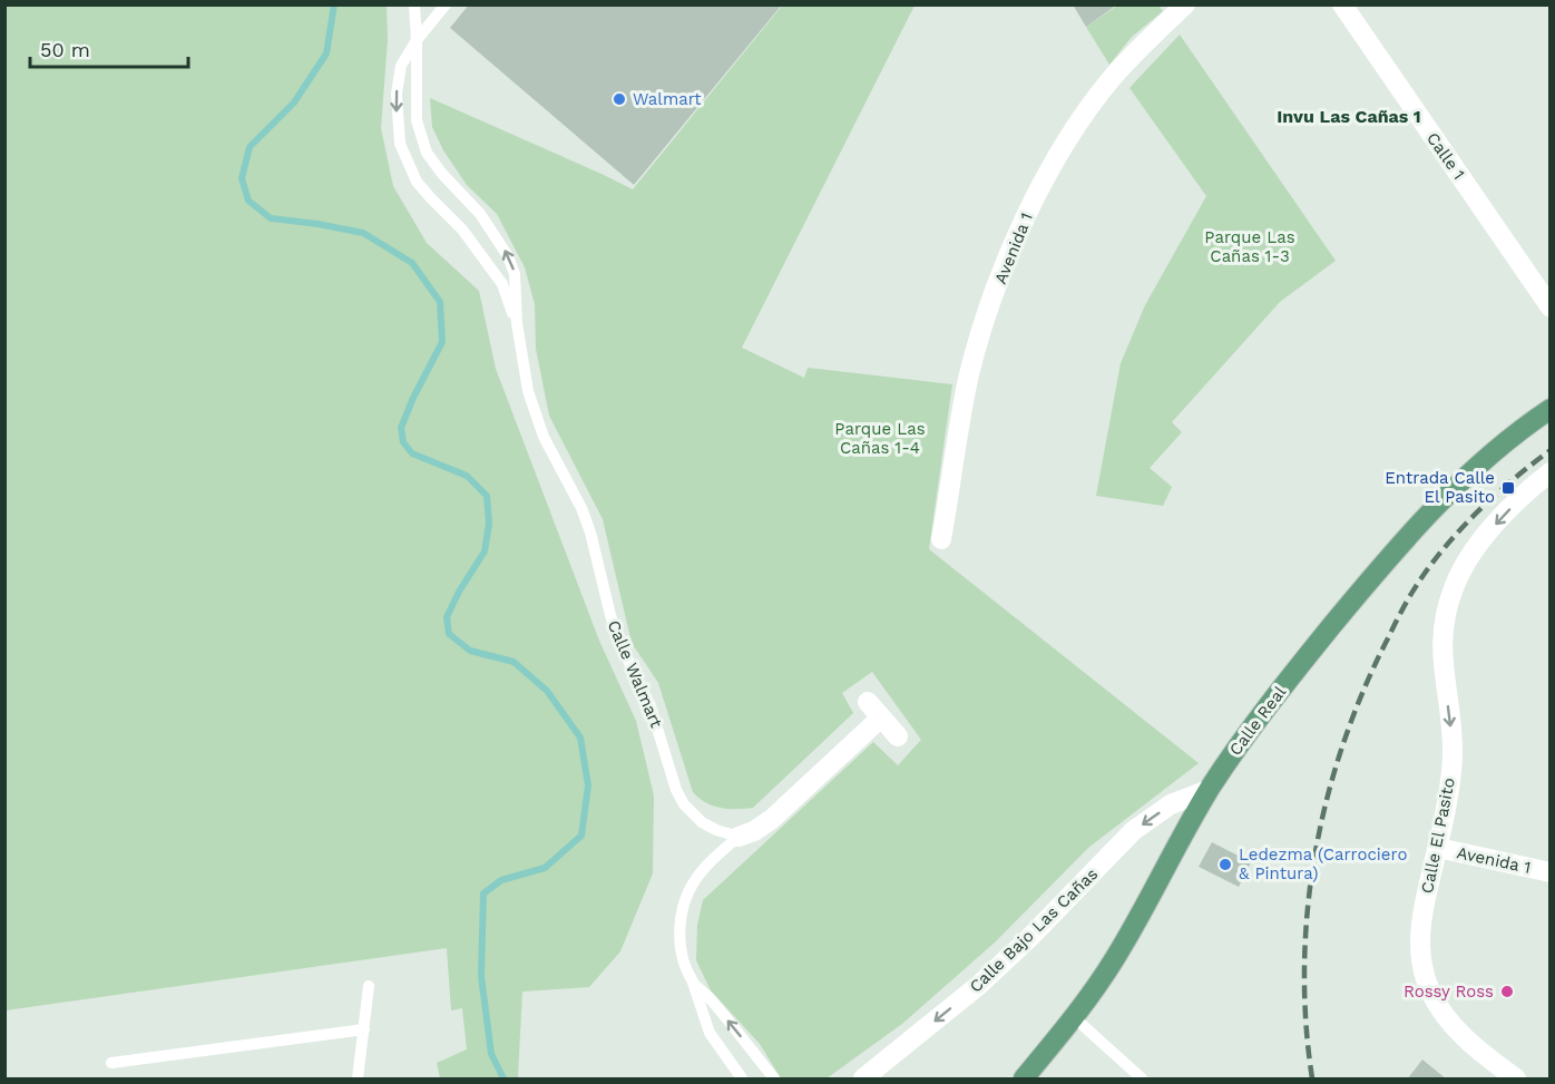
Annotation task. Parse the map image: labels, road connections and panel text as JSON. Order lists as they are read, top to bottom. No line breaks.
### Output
{"streets":{"main road":["Calle Real"],"street":["Calle 1","Avenida 1","Calle El Pasito","Calle Bajo Las Cañas"],"lane":["Calle Walmart"]},"crossings":[["Avenida 1","Calle El Pasito"],["Calle Real","Calle Bajo Las Cañas"]],"one_way":["Calle El Pasito","Calle Bajo Las Cañas"],"districts":["Invu Las Cañas 1"],"parks":["Parque Las Cañas 1-3","Parque Las Cañas 1-4"],"places":{"other":["Walmart","Ledezma (Carrociero & Pintura)","Rossy Ross"],"transit":["Entrada Calle El Pasito"]},"scale_bar":"50 m"}
